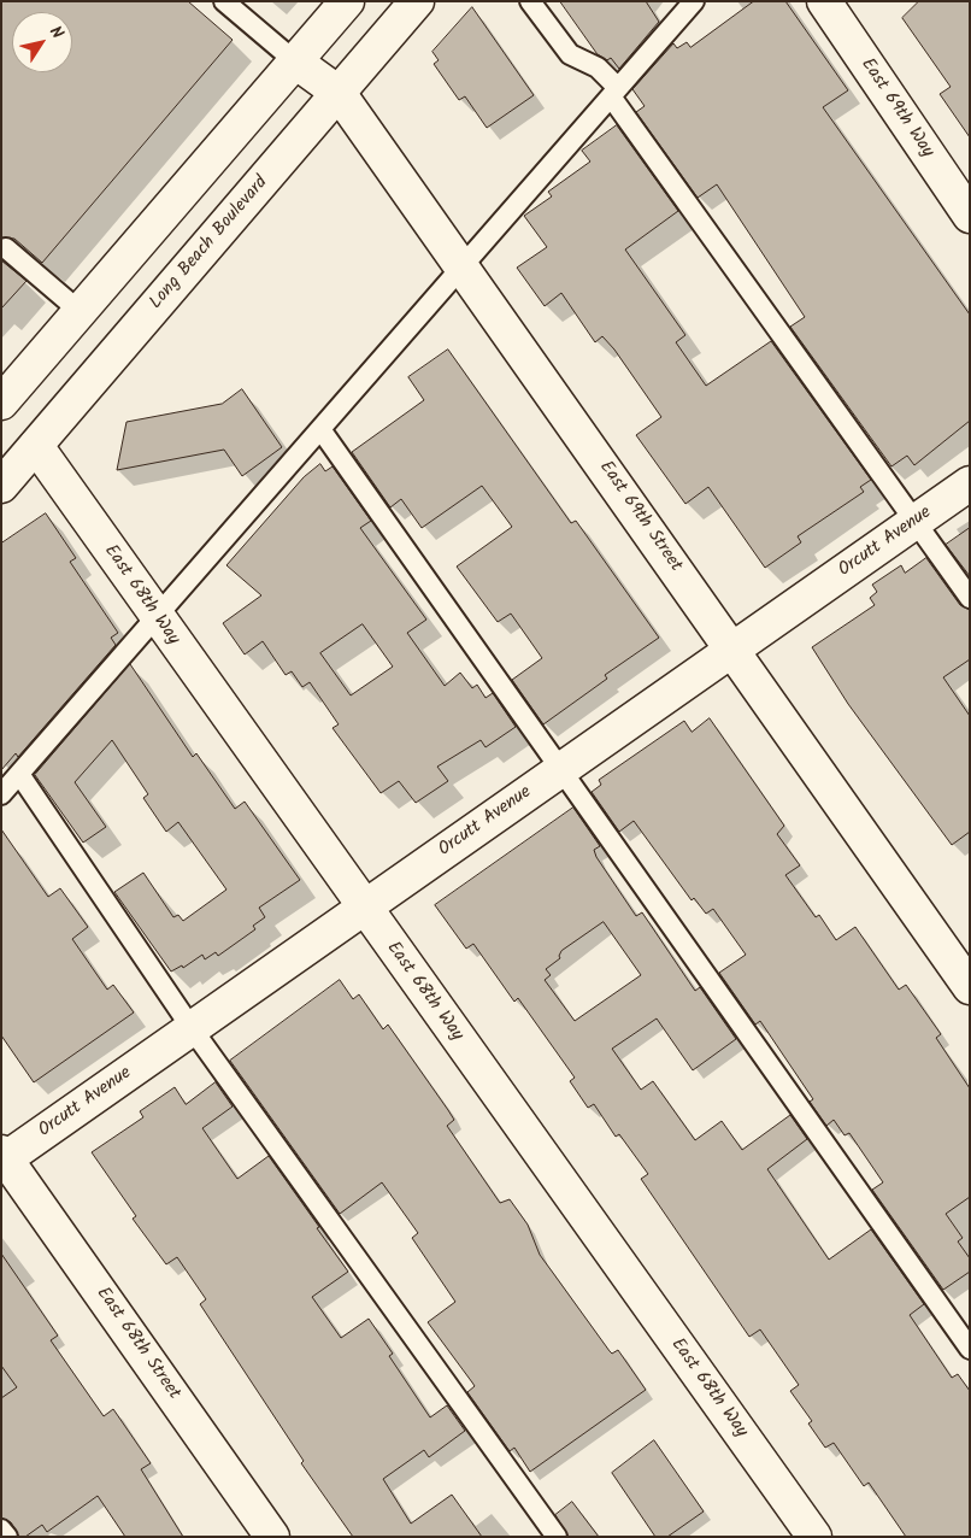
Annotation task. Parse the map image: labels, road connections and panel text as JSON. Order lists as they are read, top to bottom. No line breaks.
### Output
{"streets":{"street":["East 69th Way","Long Beach Boulevard","East 69th Street","Orcutt Avenue","East 68th Way","East 68th Street"]},"crossings":[["Long Beach Boulevard","East 69th Street"],["Long Beach Boulevard","East 68th Way"],["East 69th Street","Orcutt Avenue"],["Orcutt Avenue","East 68th Way"],["Orcutt Avenue","East 68th Street"]],"north":"top right"}
